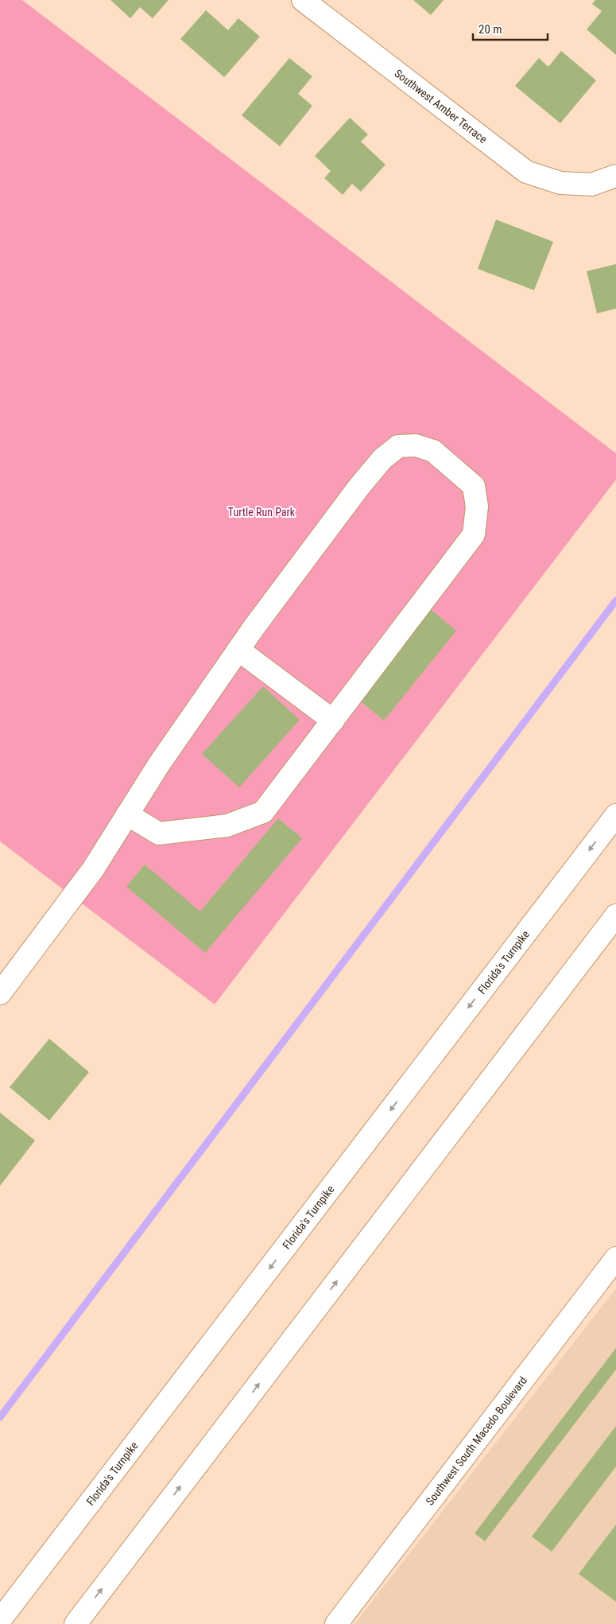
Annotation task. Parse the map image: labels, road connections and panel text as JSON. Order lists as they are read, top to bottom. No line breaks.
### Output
{"streets":{"main road":["Southwest Amber Terrace","Florida's Turnpike","Southwest South Macedo Boulevard"]},"parks":["Turtle Run Park"],"scale_bar":"20 m"}
